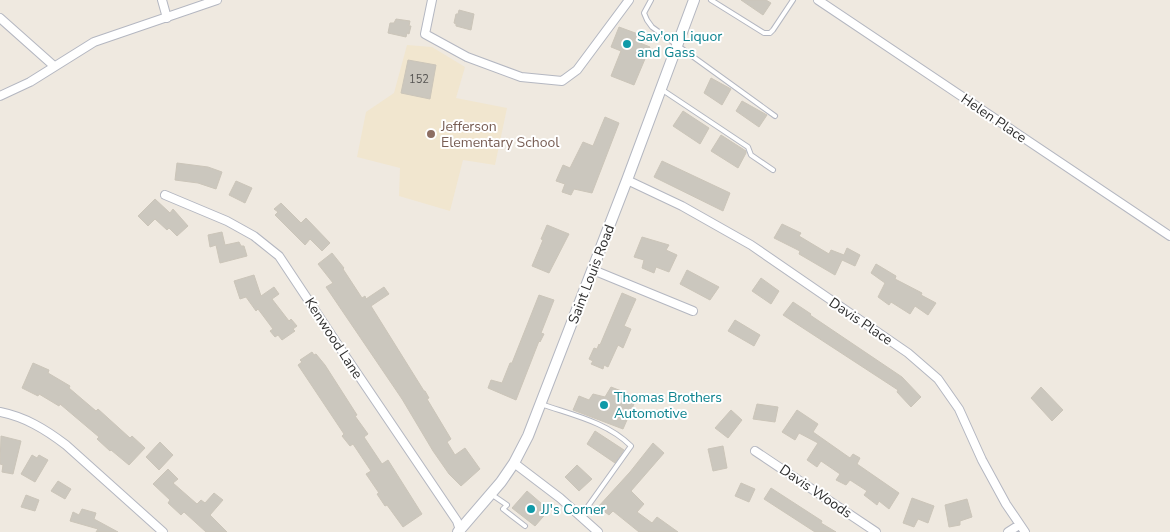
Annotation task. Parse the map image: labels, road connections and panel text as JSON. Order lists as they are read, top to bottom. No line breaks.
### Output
{"streets":{"street":["Helen Place","Saint Louis Road","Davis Place","Kenwood Lane","Davis Woods"]},"crossings":[["Saint Louis Road","Davis Place"],["Saint Louis Road","Kenwood Lane"]],"places":["Sav'on Liquor and Gass","Jefferson Elementary School","Thomas Brothers Automotive","JJ's Corner"],"house_numbers":["152"]}
